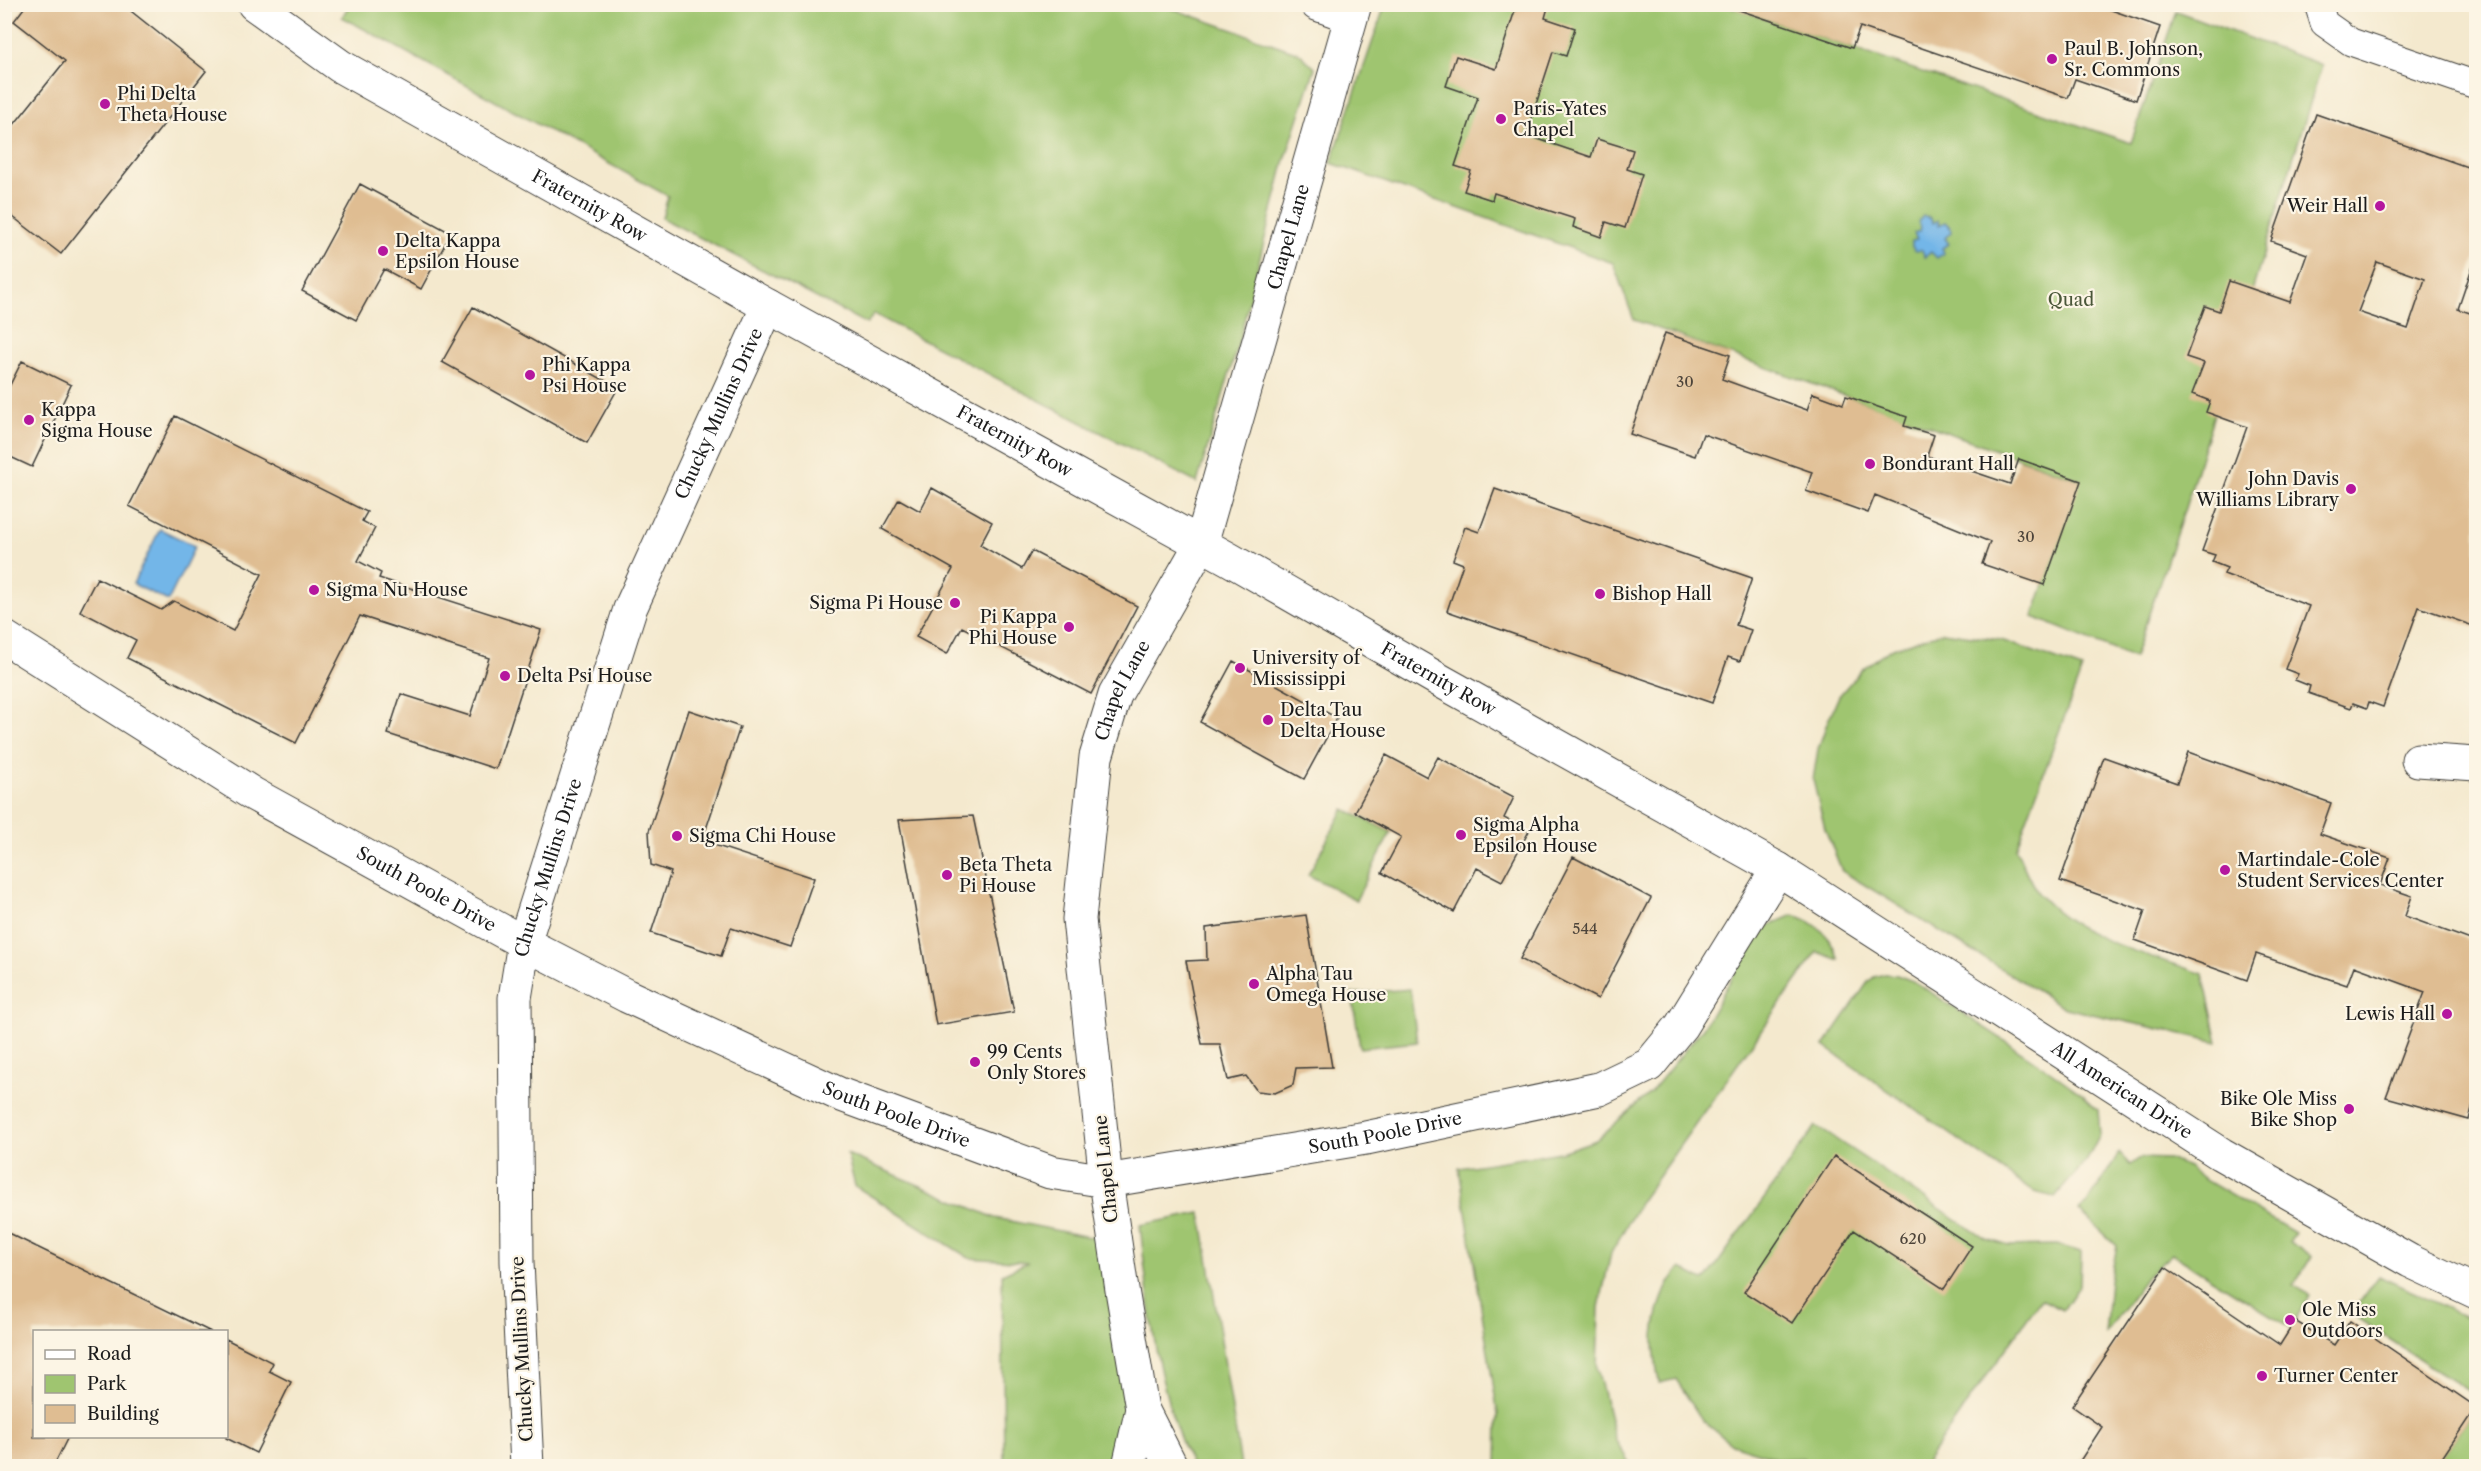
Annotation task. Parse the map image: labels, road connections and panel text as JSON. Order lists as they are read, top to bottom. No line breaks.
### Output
{"streets":{"street":["Fraternity Row","Chapel Lane","Chucky Mullins Drive","South Poole Drive","All American Drive"]},"crossings":[["Fraternity Row","Chapel Lane"],["Fraternity Row","Chucky Mullins Drive"],["Fraternity Row","South Poole Drive"],["Fraternity Row","All American Drive"],["Chapel Lane","South Poole Drive"],["Chucky Mullins Drive","South Poole Drive"],["South Poole Drive","All American Drive"]],"parks":["Quad"],"places":["Paul B. Johnson, Sr. Commons","Phi Delta Theta House","Paris-Yates Chapel","Weir Hall","Delta Kappa Epsilon House","Phi Kappa Psi House","Kappa Sigma House","Bondurant Hall","John Davis Williams Library","Sigma Nu House","Bishop Hall","Sigma Pi House","Pi Kappa Phi House","University of Mississippi","Delta Psi House","Delta Tau Delta House","Sigma Alpha Epsilon House","Sigma Chi House","Martindale-Cole Student Services Center","Beta Theta Pi House","Alpha Tau Omega House","Lewis Hall","99 Cents Only Stores","Bike Ole Miss Bike Shop","Ole Miss Outdoors","Turner Center"],"house_numbers":["30","30","544","620"],"legend":["Road","Park","Building"]}
